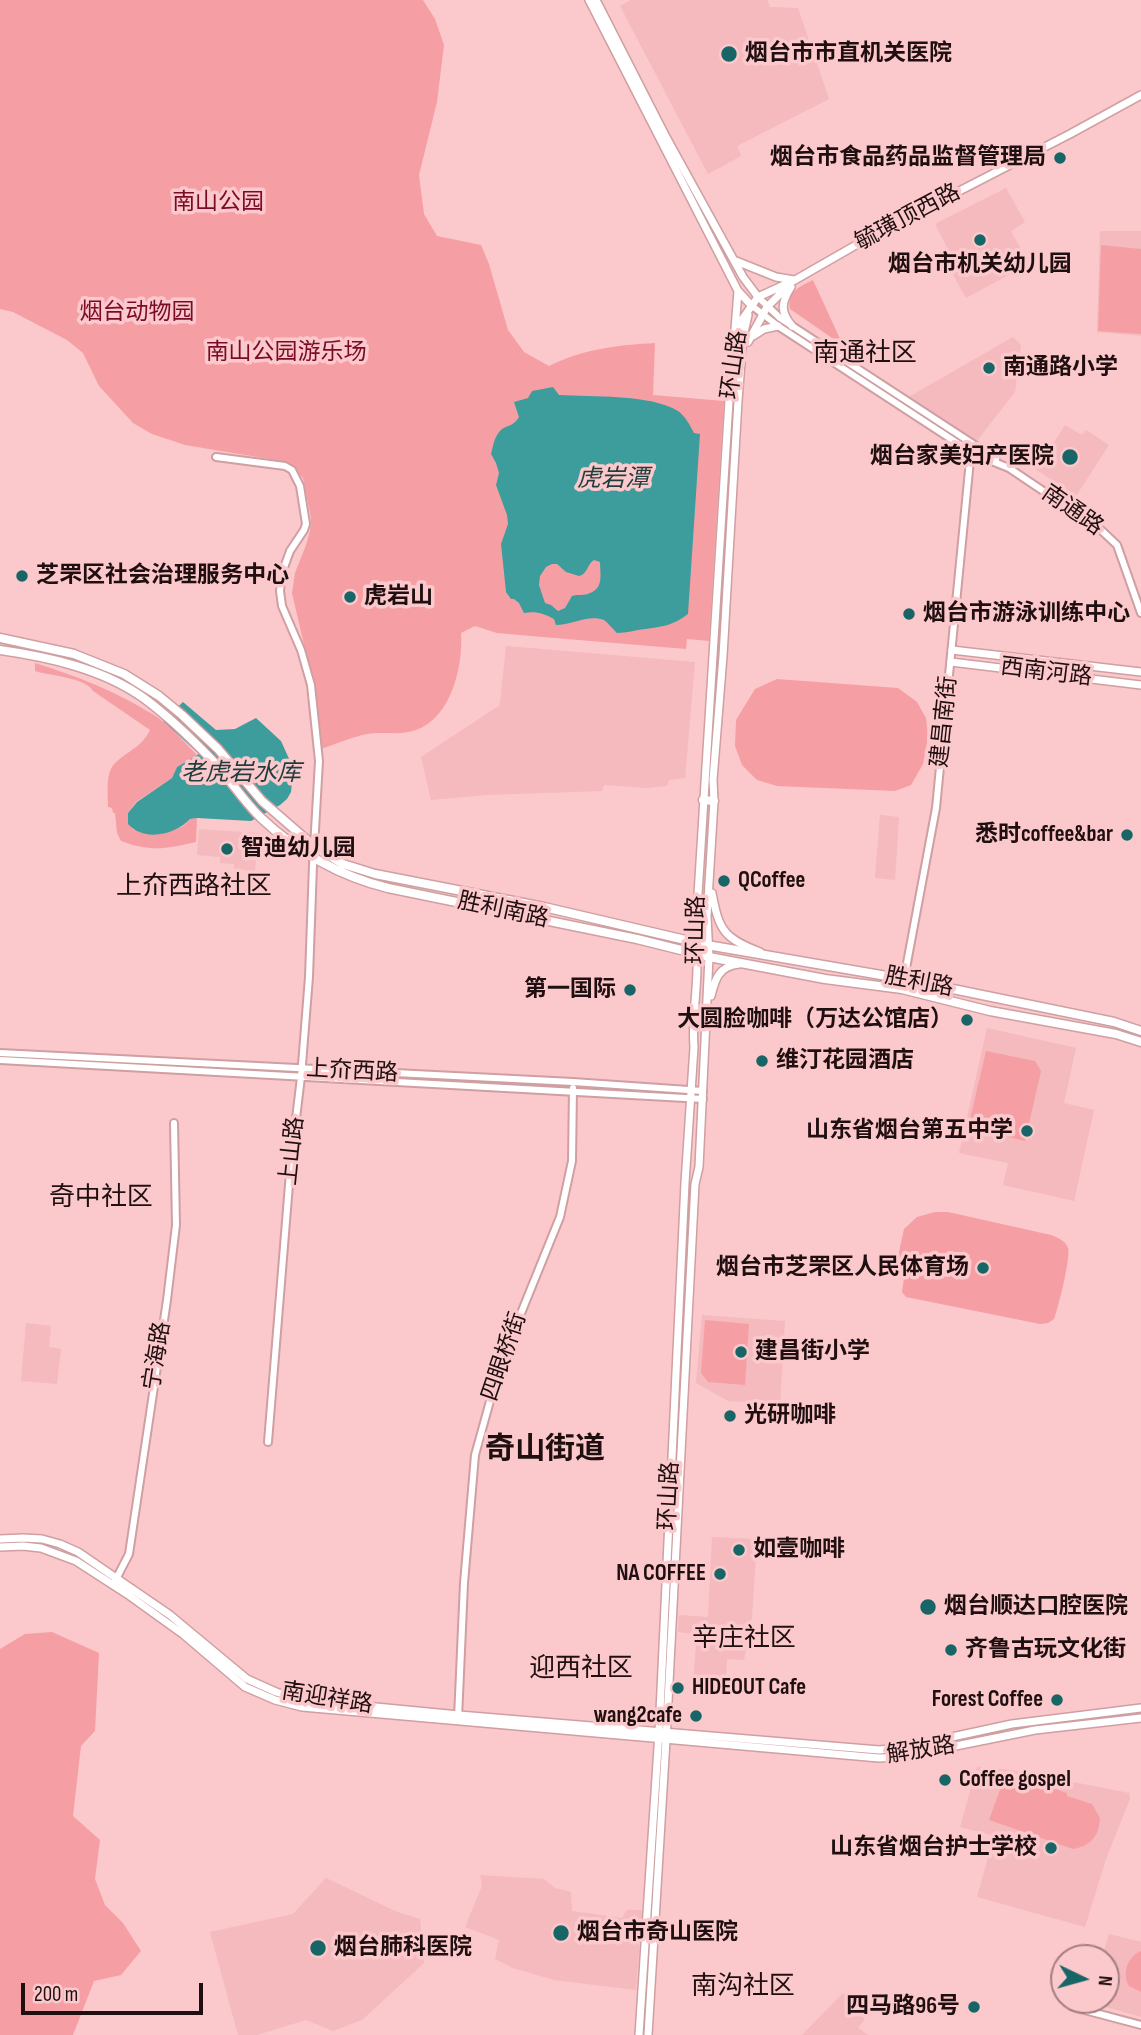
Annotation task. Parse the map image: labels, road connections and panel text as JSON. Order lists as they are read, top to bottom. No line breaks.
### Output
{"streets":{"main road":["毓璜顶西路","环山路","西南河路","建昌南街","胜利南路","胜利路","南迎祥路","解放路"],"street":["南通路","上夼西路","上山路","宁海路","四眼桥街"]},"crossings":[["毓璜顶西路","环山路"],["毓璜顶西路","南通路"],["环山路","南通路"],["环山路","胜利南路"],["环山路","胜利路"],["环山路","上夼西路"],["环山路","南迎祥路"],["环山路","解放路"],["南通路","建昌南街"],["西南河路","建昌南街"],["建昌南街","胜利路"],["胜利南路","胜利路"],["胜利南路","上山路"],["上夼西路","上山路"],["上夼西路","四眼桥街"],["宁海路","南迎祥路"],["四眼桥街","南迎祥路"],["南迎祥路","解放路"]],"districts":["南通社区","上夼西路社区","奇中社区","奇山街道","辛庄社区","迎西社区","南沟社区"],"water":["虎岩潭","老虎岩水库"],"parks":["南山公园","烟台动物园","南山公园游乐场"],"places":["烟台市市直机关医院","烟台市食品药品监督管理局","烟台市机关幼儿园","南通路小学","烟台家美妇产医院","芝罘区社会治理服务中心","虎岩山","烟台市游泳训练中心","悉时coffee&bar","智迪幼儿园","QCoffee","第一国际","大圆脸咖啡（万达公馆店）","维汀花园酒店","山东省烟台第五中学","烟台市芝罘区人民体育场","建昌街小学","光研咖啡","如壹咖啡","NA COFFEE","烟台顺达口腔医院","齐鲁古玩文化街","HIDEOUT Cafe","Forest Coffee","wang2cafe","Coffee gospel","山东省烟台护士学校","烟台市奇山医院","烟台肺科医院","四马路96号"],"scale_bar":"200 m","north":"right"}
